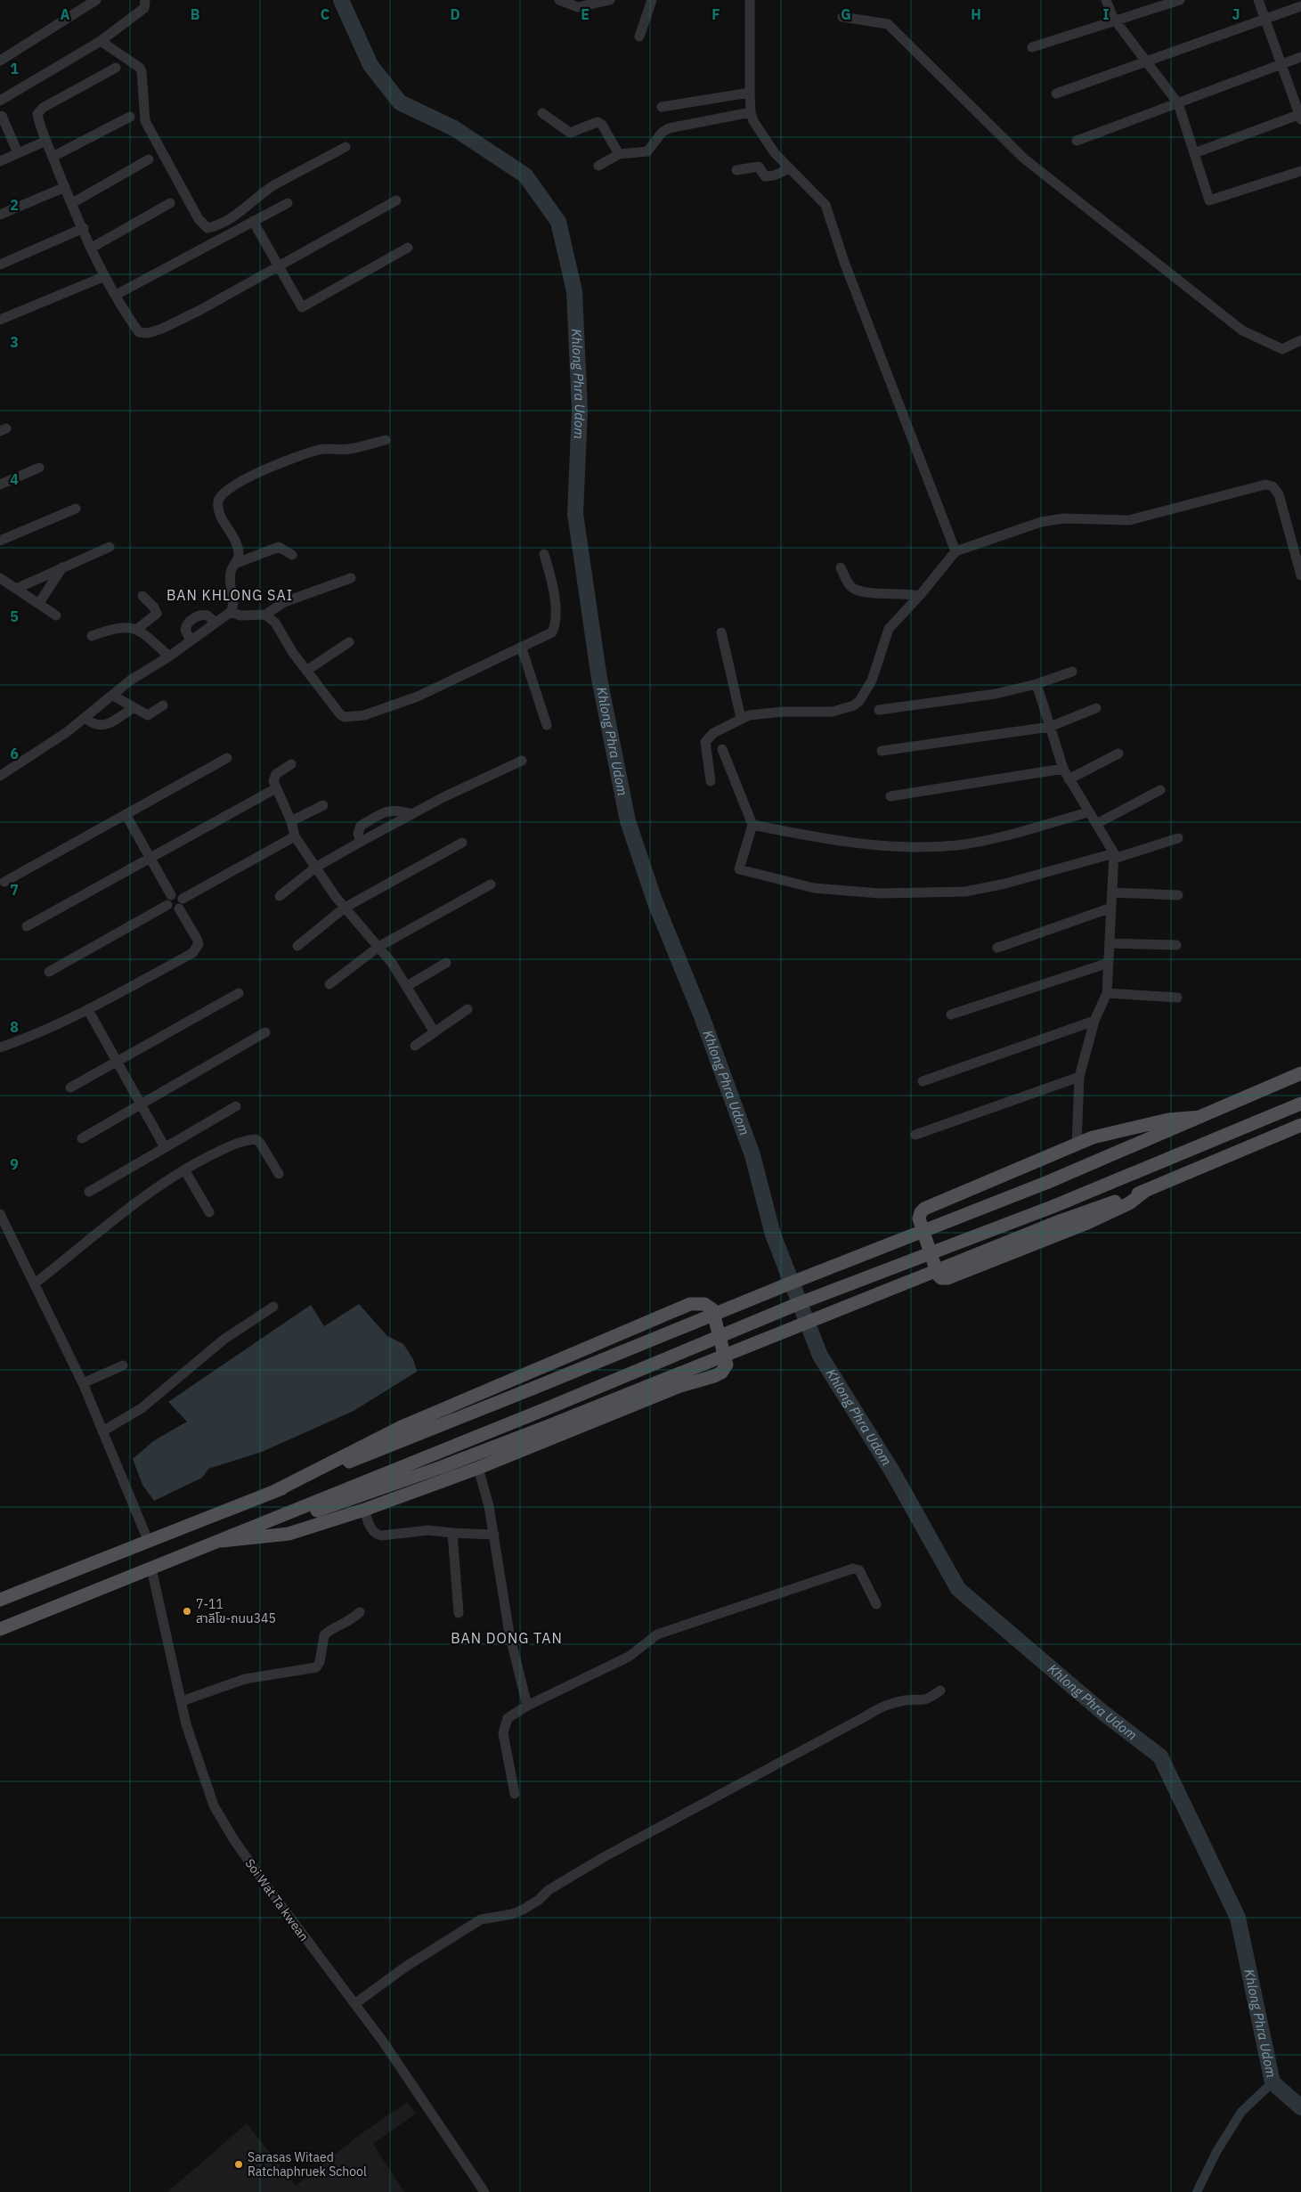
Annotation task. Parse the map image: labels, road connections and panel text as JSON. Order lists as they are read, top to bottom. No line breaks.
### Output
{"streets":{"street":["Soi Wat Ta kwean"]},"districts":["BAN KHLONG SAI","BAN DONG TAN"],"water":["Khlong Phra Udom"],"places":["7-11 สาลีโข-ถนน345","Sarasas Witaed Ratchaphruek School"],"grid":{"columns":["A","B","C","D","E","F","G","H","I","J"],"rows":["1","2","3","4","5","6","7","8","9"]}}
